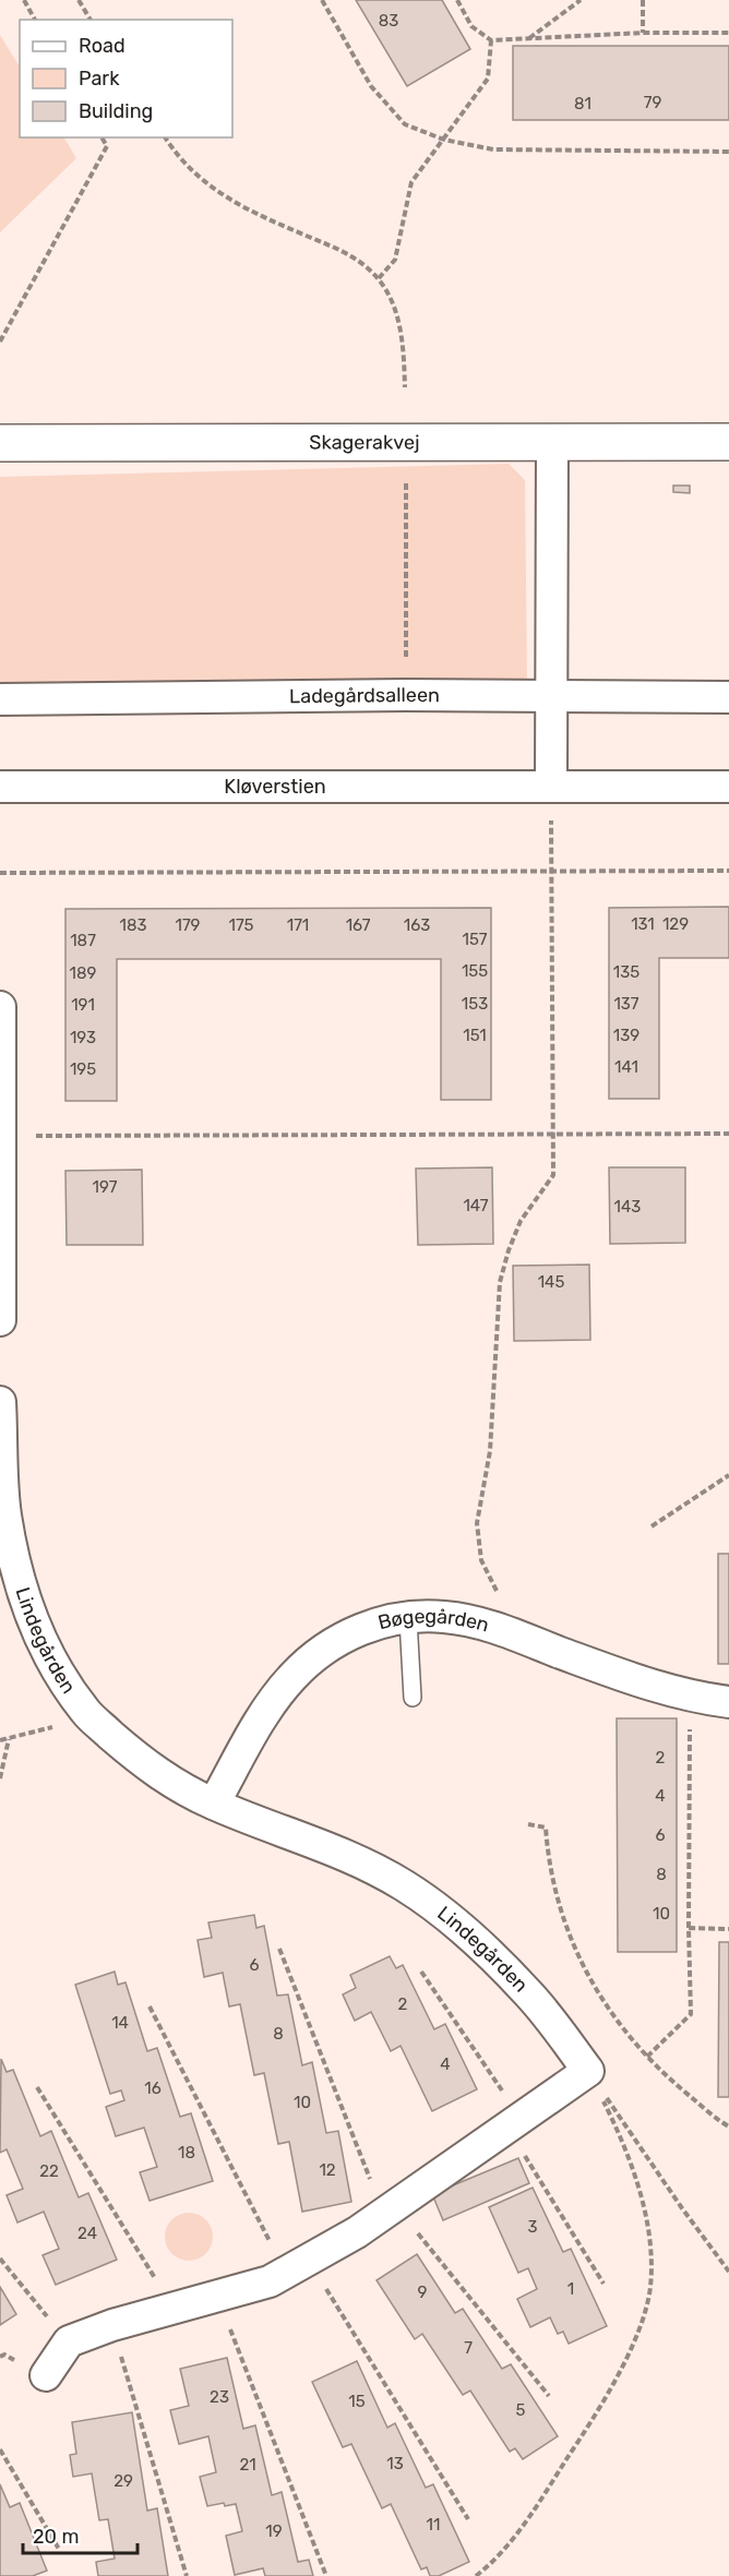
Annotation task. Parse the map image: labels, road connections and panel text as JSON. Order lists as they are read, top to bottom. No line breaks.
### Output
{"streets":{"street":["Skagerakvej","Ladegårdsalleen","Kløverstien","Bøgegården","Lindegården"]},"crossings":[["Bøgegården","Lindegården"]],"house_numbers":["83","79","81","131","129","183","179","175","171","167","163","157","187","155","135","189","153","137","191","151","139","193","141","195","197","147","143","145","2","4","6","8","10","6","2","14","8","4","16","10","18","12","22","3","24","1","9","7","23","15","5","13","21","29","11","19"],"legend":["Road","Park","Building"],"scale_bar":"20 m"}
